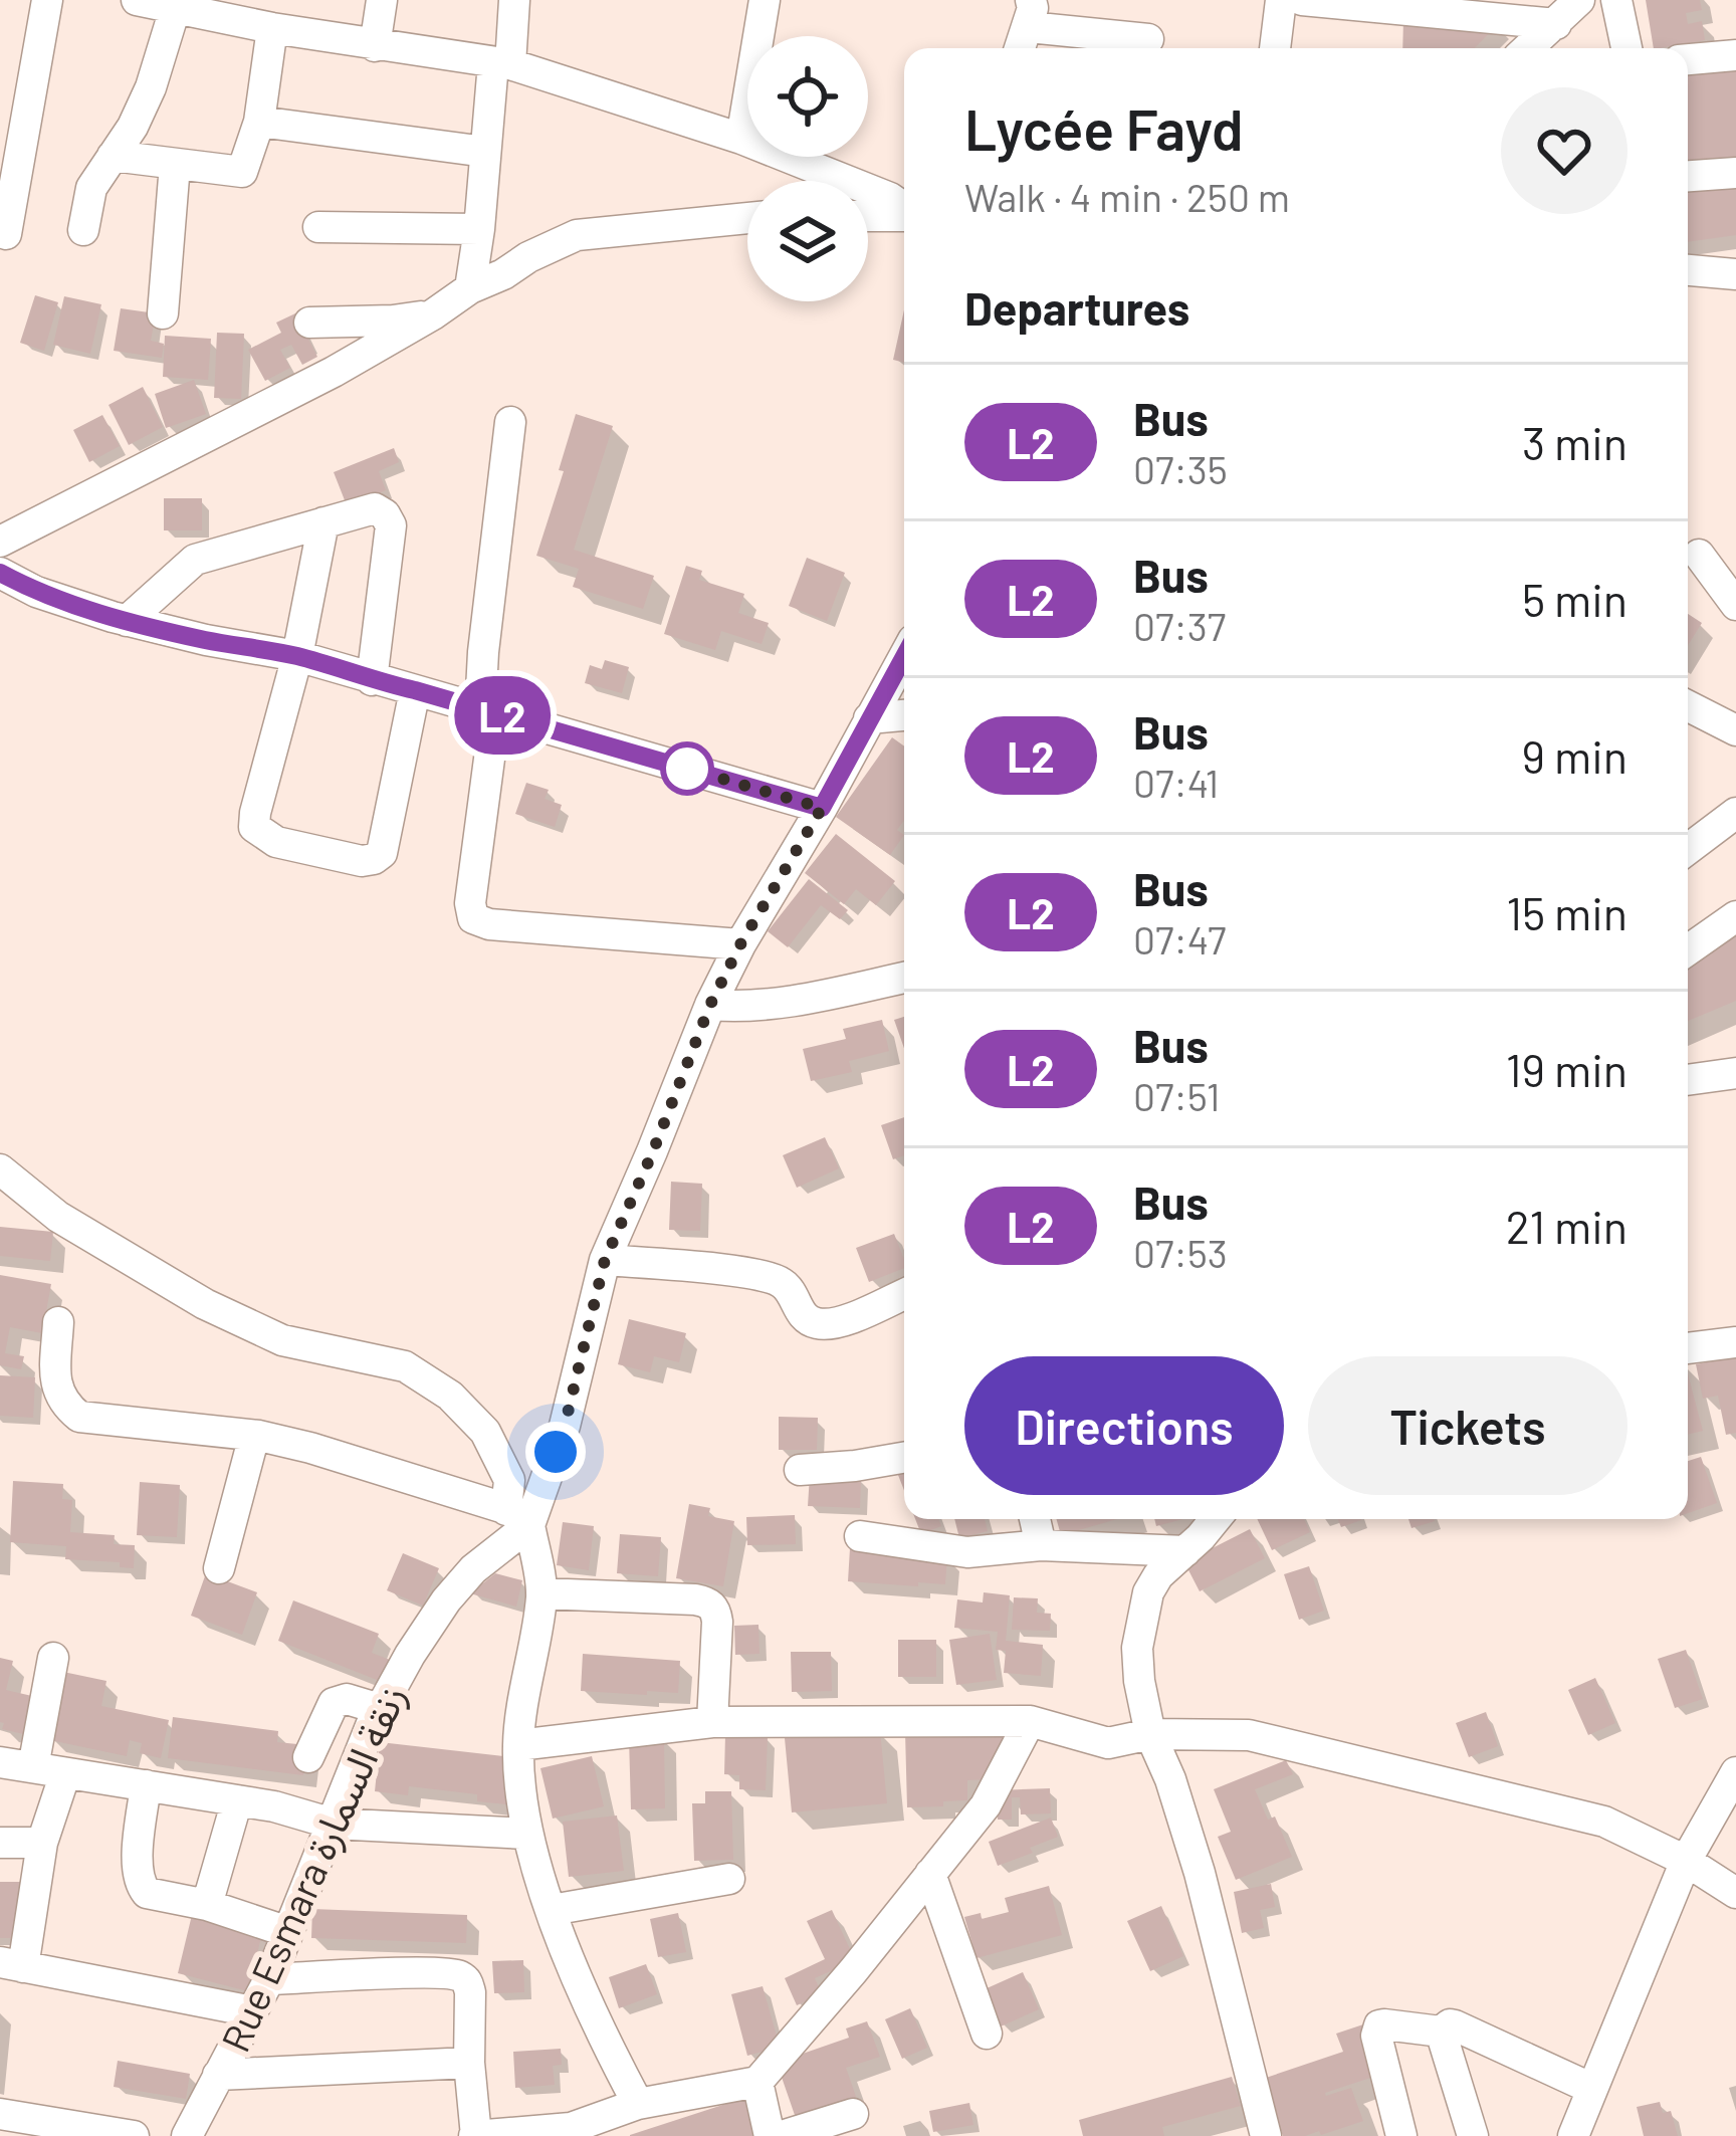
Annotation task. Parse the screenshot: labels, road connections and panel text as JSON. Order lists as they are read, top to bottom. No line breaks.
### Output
{"streets":{"street":["Rue Esmara زنقة السمارة"]},"lines":["bus line L2"],"page":{"on_map":"L2","heading":[["Lycée Fayd","Walk · 4 min · 250 m"],"Departures"],"list":[{"mark":"L2","name":"Bus","note":"07:35","value":"3 min"},{"mark":"L2","name":"Bus","note":"07:37","value":"5 min"},{"mark":"L2","name":"Bus","note":"07:41","value":"9 min"},{"mark":"L2","name":"Bus","note":"07:47","value":"15 min"},{"mark":"L2","name":"Bus","note":"07:51","value":"19 min"},{"mark":"L2","name":"Bus","note":"07:53","value":"21 min"}],"buttons":["Directions","Tickets"]}}
